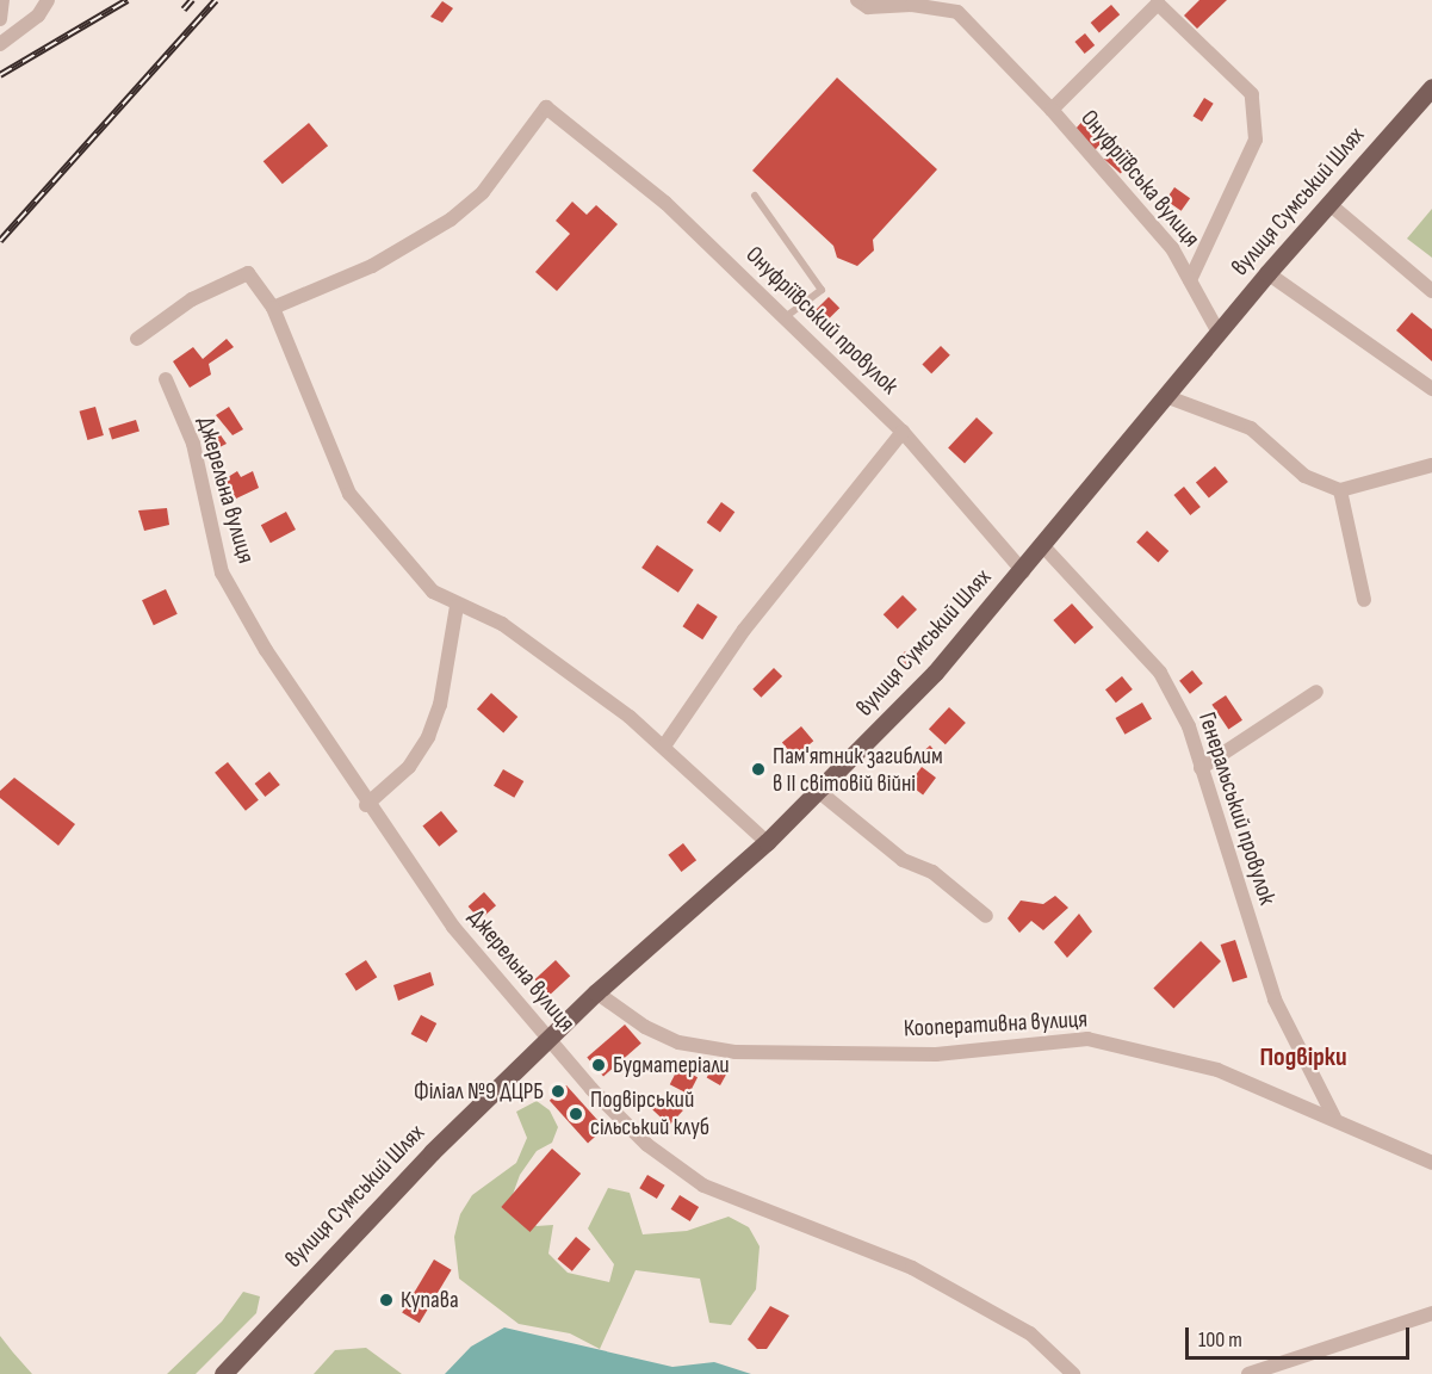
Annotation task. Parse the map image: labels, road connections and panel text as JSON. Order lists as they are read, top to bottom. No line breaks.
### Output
{"streets":{"main road":["вулиця Сумський Шлях"],"street":["Онуфріївська вулиця","Онуфріївський провулок","Джерельна вулиця","Генеральський провулок","Кооперативна вулиця"]},"crossings":[["Онуфріївська вулиця","вулиця Сумський Шлях"],["вулиця Сумський Шлях","Онуфріївський провулок"],["вулиця Сумський Шлях","Джерельна вулиця"],["вулиця Сумський Шлях","Генеральський провулок"],["вулиця Сумський Шлях","Кооперативна вулиця"],["Генеральський провулок","Кооперативна вулиця"]],"districts":["Подвірки"],"places":["Пам'ятник загиблим в II світовій війні","Будматеріали","Філіал №9 ДЦРБ","Подвірський сільський клуб","Купава"],"scale_bar":"100 m"}
